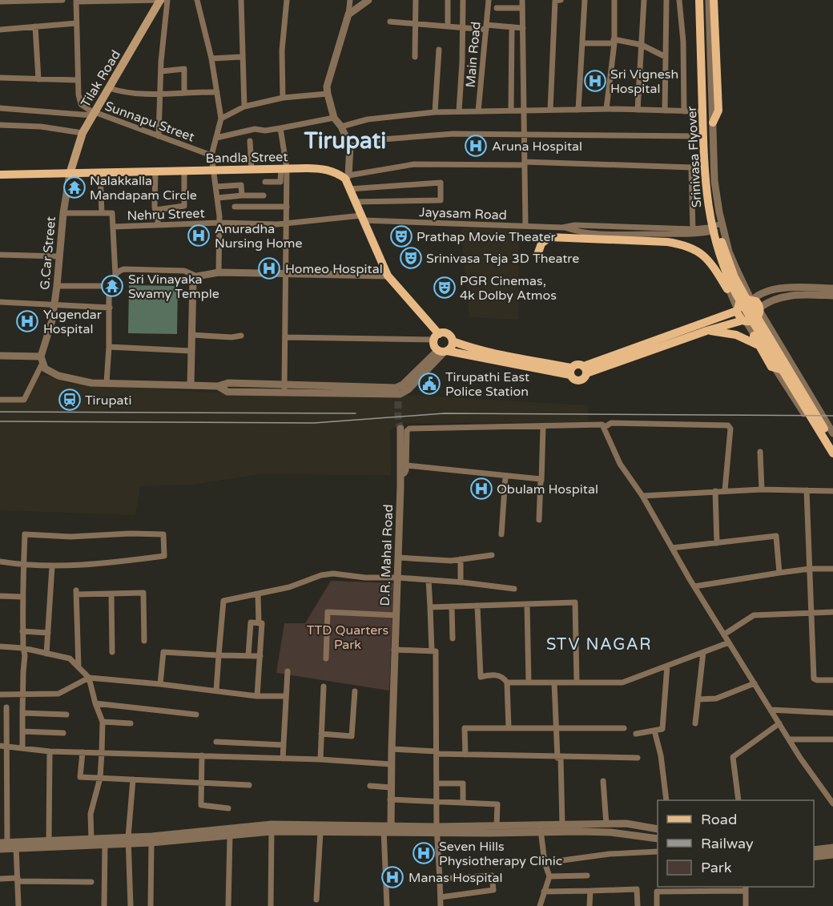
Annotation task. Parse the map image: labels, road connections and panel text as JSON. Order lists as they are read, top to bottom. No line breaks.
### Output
{"streets":{"main road":["Tilak Road","Bandla Street","Srinivasa Flyover"],"street":["Main Road","Sunnapu Street","Jayasam Road","Nehru Street","G.Car Street","D.R. Mahal Road"]},"crossings":[["Tilak Road","Sunnapu Street"],["Tilak Road","Bandla Street"],["Tilak Road","G.Car Street"],["Bandla Street","G.Car Street"],["Jayasam Road","Nehru Street"]],"districts":["Tirupati","STV NAGAR"],"parks":["TTD Quarters Park"],"places":{"hospital":["Sri Vignesh Hospital","Aruna Hospital","Anuradha Nursing Home","Homeo Hospital","Yugendar Hospital","Obulam Hospital","Seven Hills Physiotherapy Clinic","Manas Hospital"],"temple":["Nalakkalla Mandapam Circle","Sri Vinayaka Swamy Temple"],"theatre":["Prathap Movie Theater","Srinivasa Teja 3D Theatre","PGR Cinemas, 4k Dolby Atmos"],"public building":["Tirupathi East Police Station"],"station":["Tirupati"]},"legend":["Road","Railway","Park"]}
